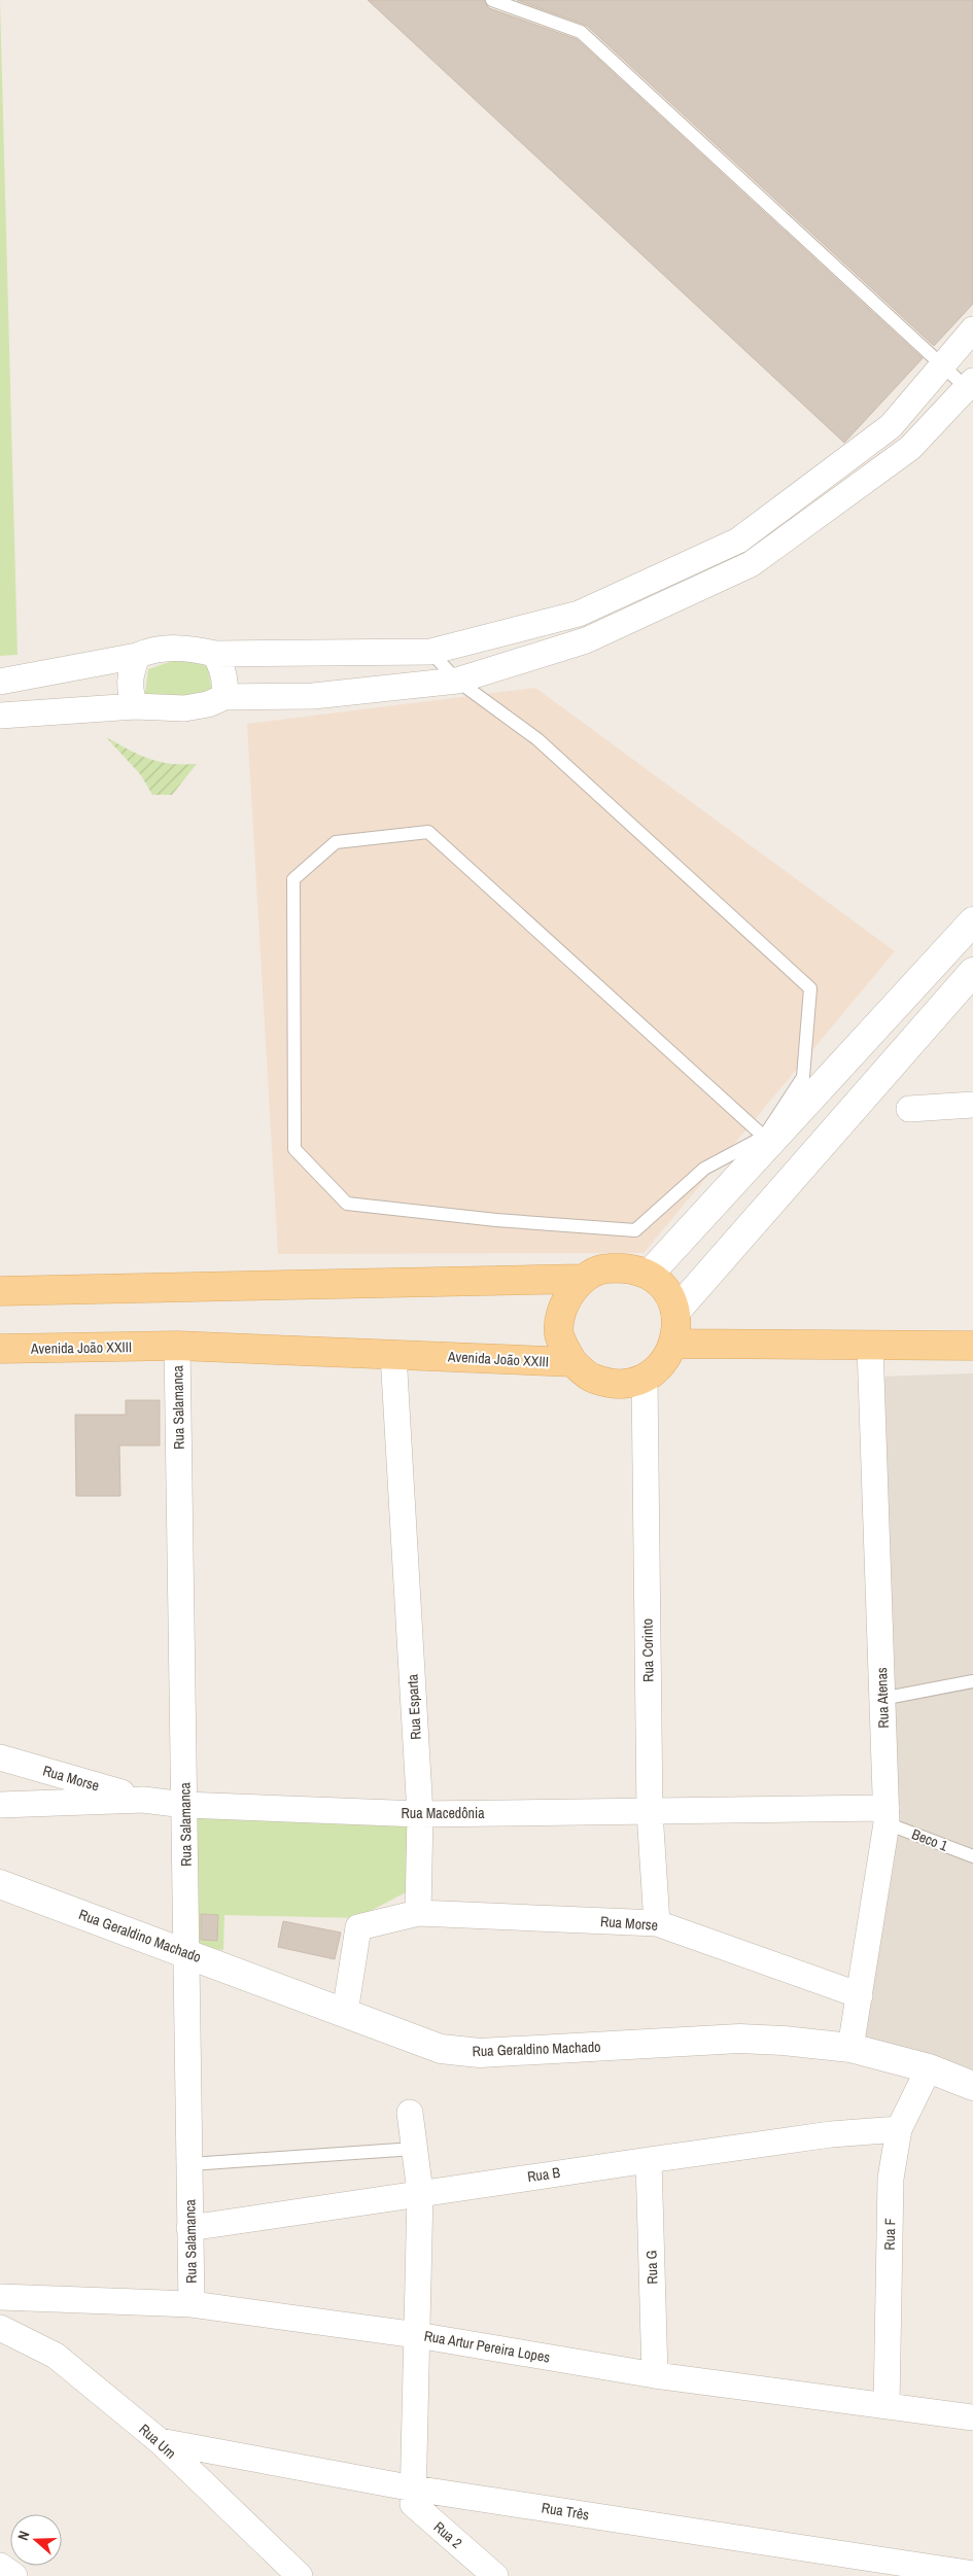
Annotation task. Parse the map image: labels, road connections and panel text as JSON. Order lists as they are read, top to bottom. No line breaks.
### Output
{"streets":{"main road":["Avenida João XXIII"],"street":["Rua Salamanca","Rua Corinto","Rua Atenas","Rua Esparta","Rua Morse","Rua Macedônia","Rua Geraldino Machado","Rua B","Rua F","Rua G","Rua Artur Pereira Lopes","Rua Um","Rua Três","Rua 2"],"lane":["Beco 1"]},"crossings":[["Avenida João XXIII","Rua Salamanca"],["Avenida João XXIII","Rua Corinto"],["Avenida João XXIII","Rua Esparta"],["Rua Salamanca","Rua Macedônia"],["Rua Salamanca","Rua Geraldino Machado"],["Rua Salamanca","Rua B"],["Rua Salamanca","Rua Artur Pereira Lopes"],["Rua Corinto","Rua Morse"],["Rua Corinto","Rua Macedônia"],["Rua Atenas","Rua Morse"],["Rua Atenas","Rua Macedônia"],["Rua Atenas","Beco 1"],["Rua Atenas","Rua Geraldino Machado"],["Rua Esparta","Rua Morse"],["Rua Esparta","Rua Macedônia"],["Rua Morse","Rua Macedônia"],["Rua Macedônia","Beco 1"],["Rua Geraldino Machado","Rua F"],["Rua B","Rua F"],["Rua B","Rua G"],["Rua F","Rua Artur Pereira Lopes"],["Rua G","Rua Artur Pereira Lopes"],["Rua Um","Rua Três"],["Rua Três","Rua 2"]],"north":"left"}
